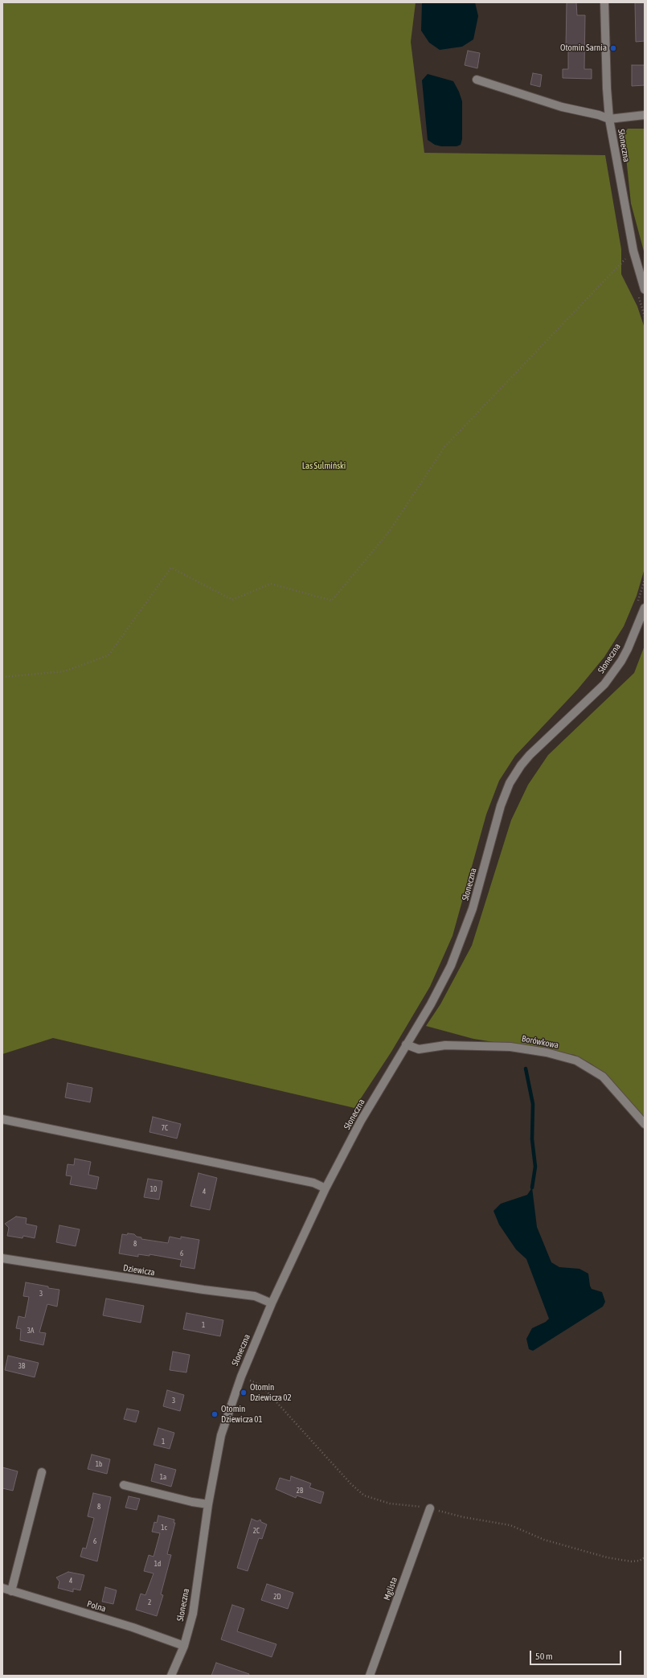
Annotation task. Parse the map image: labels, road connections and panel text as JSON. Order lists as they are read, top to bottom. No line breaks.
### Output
{"streets":{"street":["Słoneczna","Borówkowa","Dziewicza","Mglista","Polna"]},"crossings":[["Słoneczna","Borówkowa"],["Słoneczna","Dziewicza"],["Słoneczna","Polna"]],"parks":["Las Sulmiński"],"places":["Otomin Sarnia","Otomin Dziewicza 02","Otomin Dziewicza 01"],"house_numbers":["7C","10","4","8","6","3","1","3A","3B","3","1","1b","1a","2B","8","1c","2C","6","1d","4","2D","2"],"scale_bar":"50 m"}
